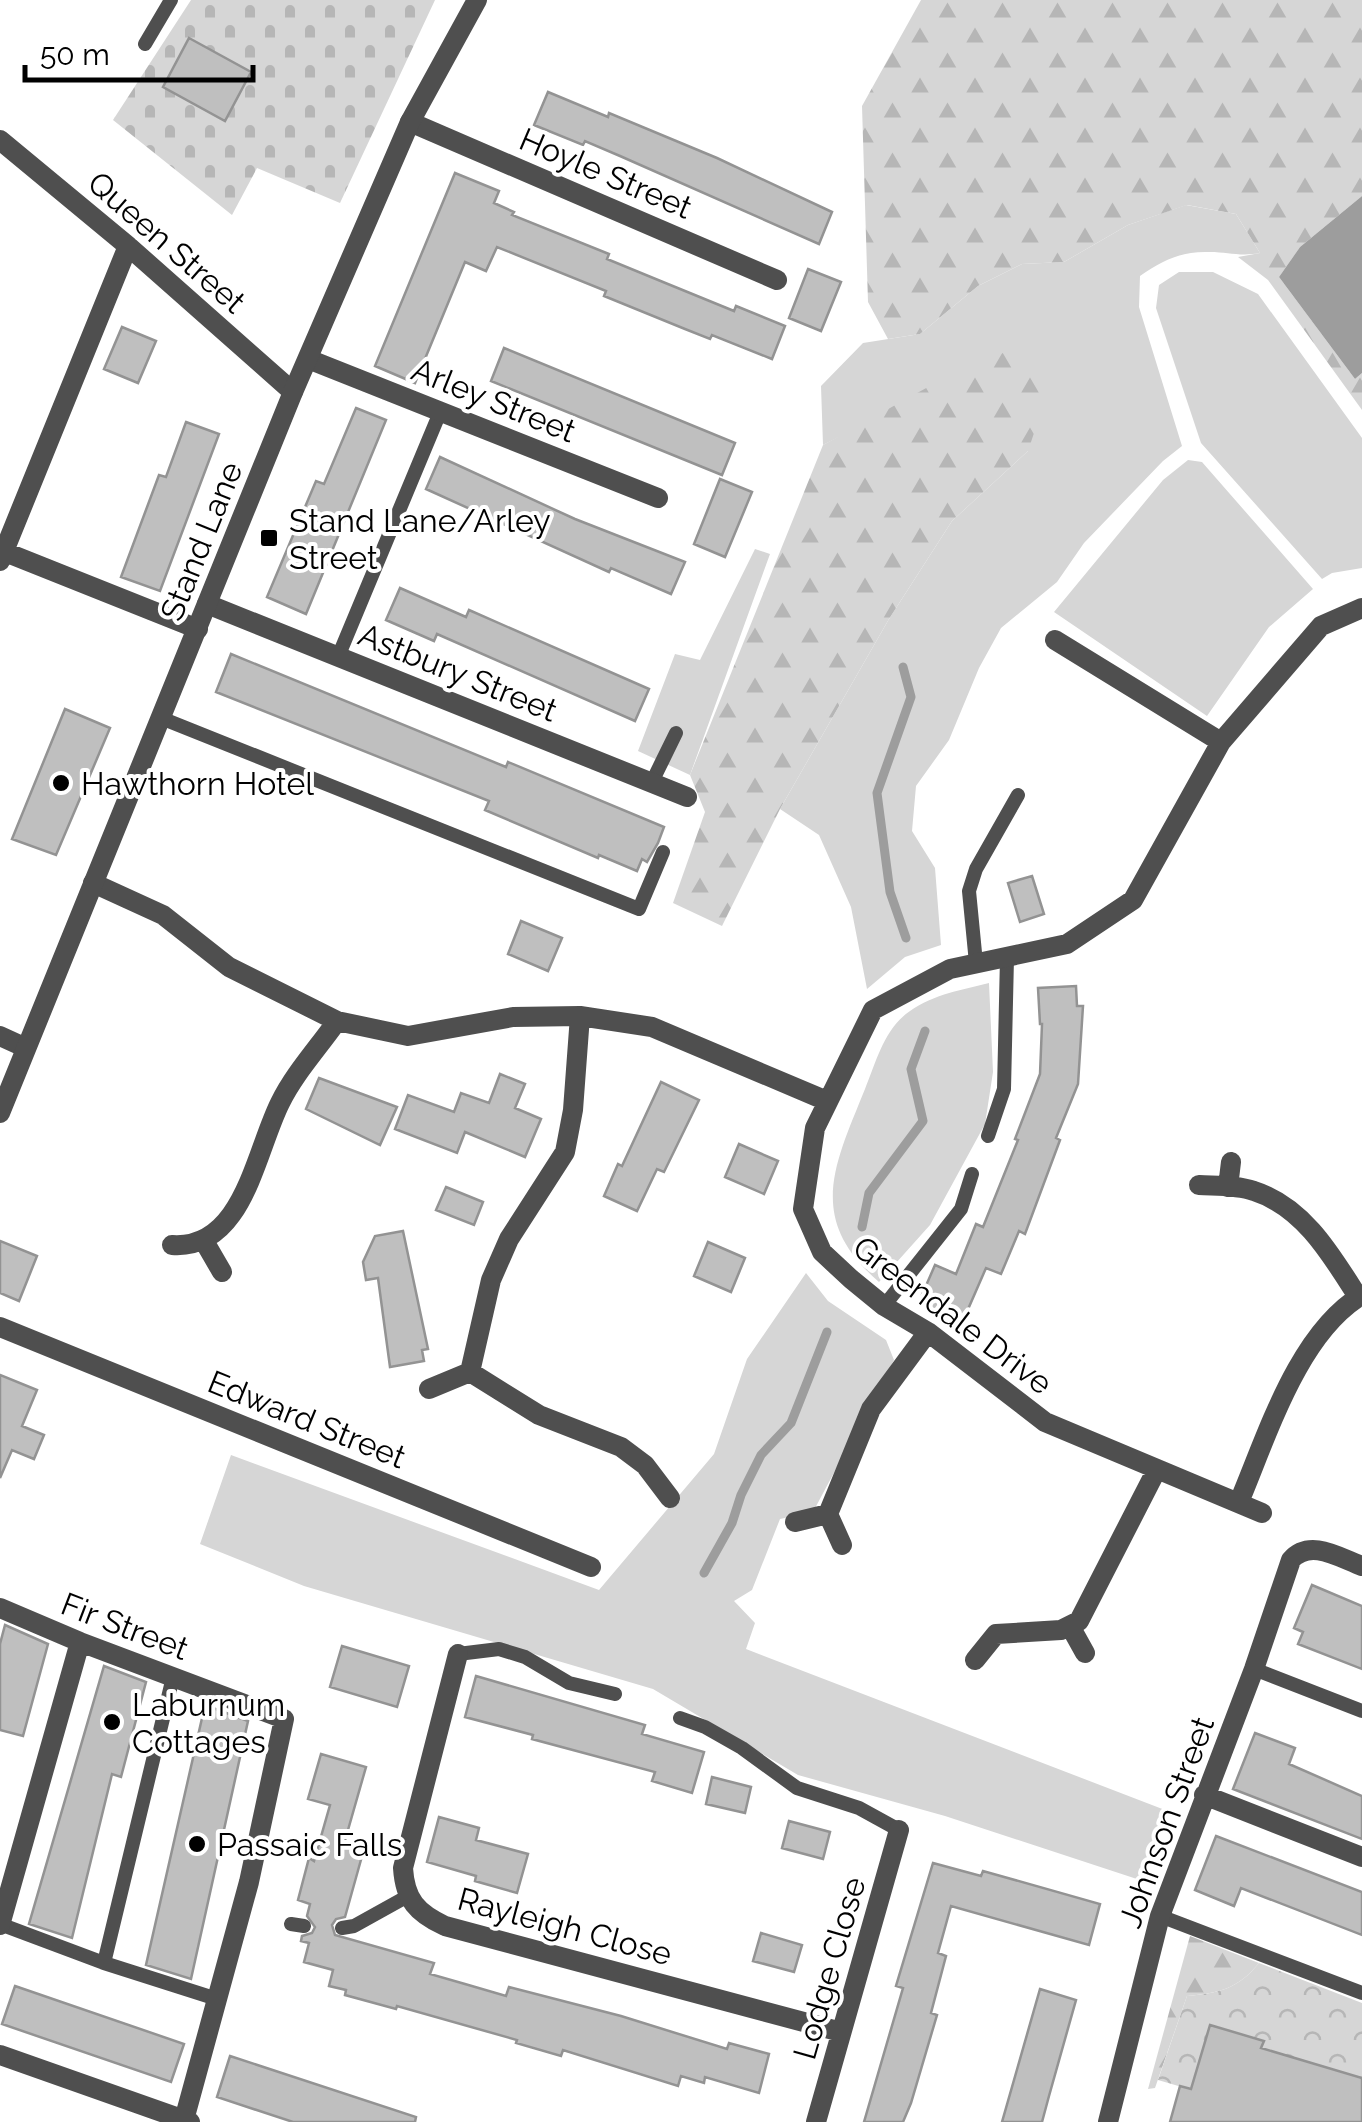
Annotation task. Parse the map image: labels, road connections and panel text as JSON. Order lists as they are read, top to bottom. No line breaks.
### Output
{"streets":{"street":["Hoyle Street","Queen Street","Arley Street","Stand Lane","Astbury Street","Greendale Drive","Edward Street","Fir Street","Johnson Street","Rayleigh Close","Lodge Close"]},"crossings":[["Hoyle Street","Stand Lane"],["Queen Street","Stand Lane"],["Arley Street","Stand Lane"],["Stand Lane","Astbury Street"],["Rayleigh Close","Lodge Close"]],"places":{"transit":["Stand Lane/Arley Street"],"other":["Hawthorn Hotel","Laburnum Cottages","Passaic Falls"]},"scale_bar":"50 m"}
